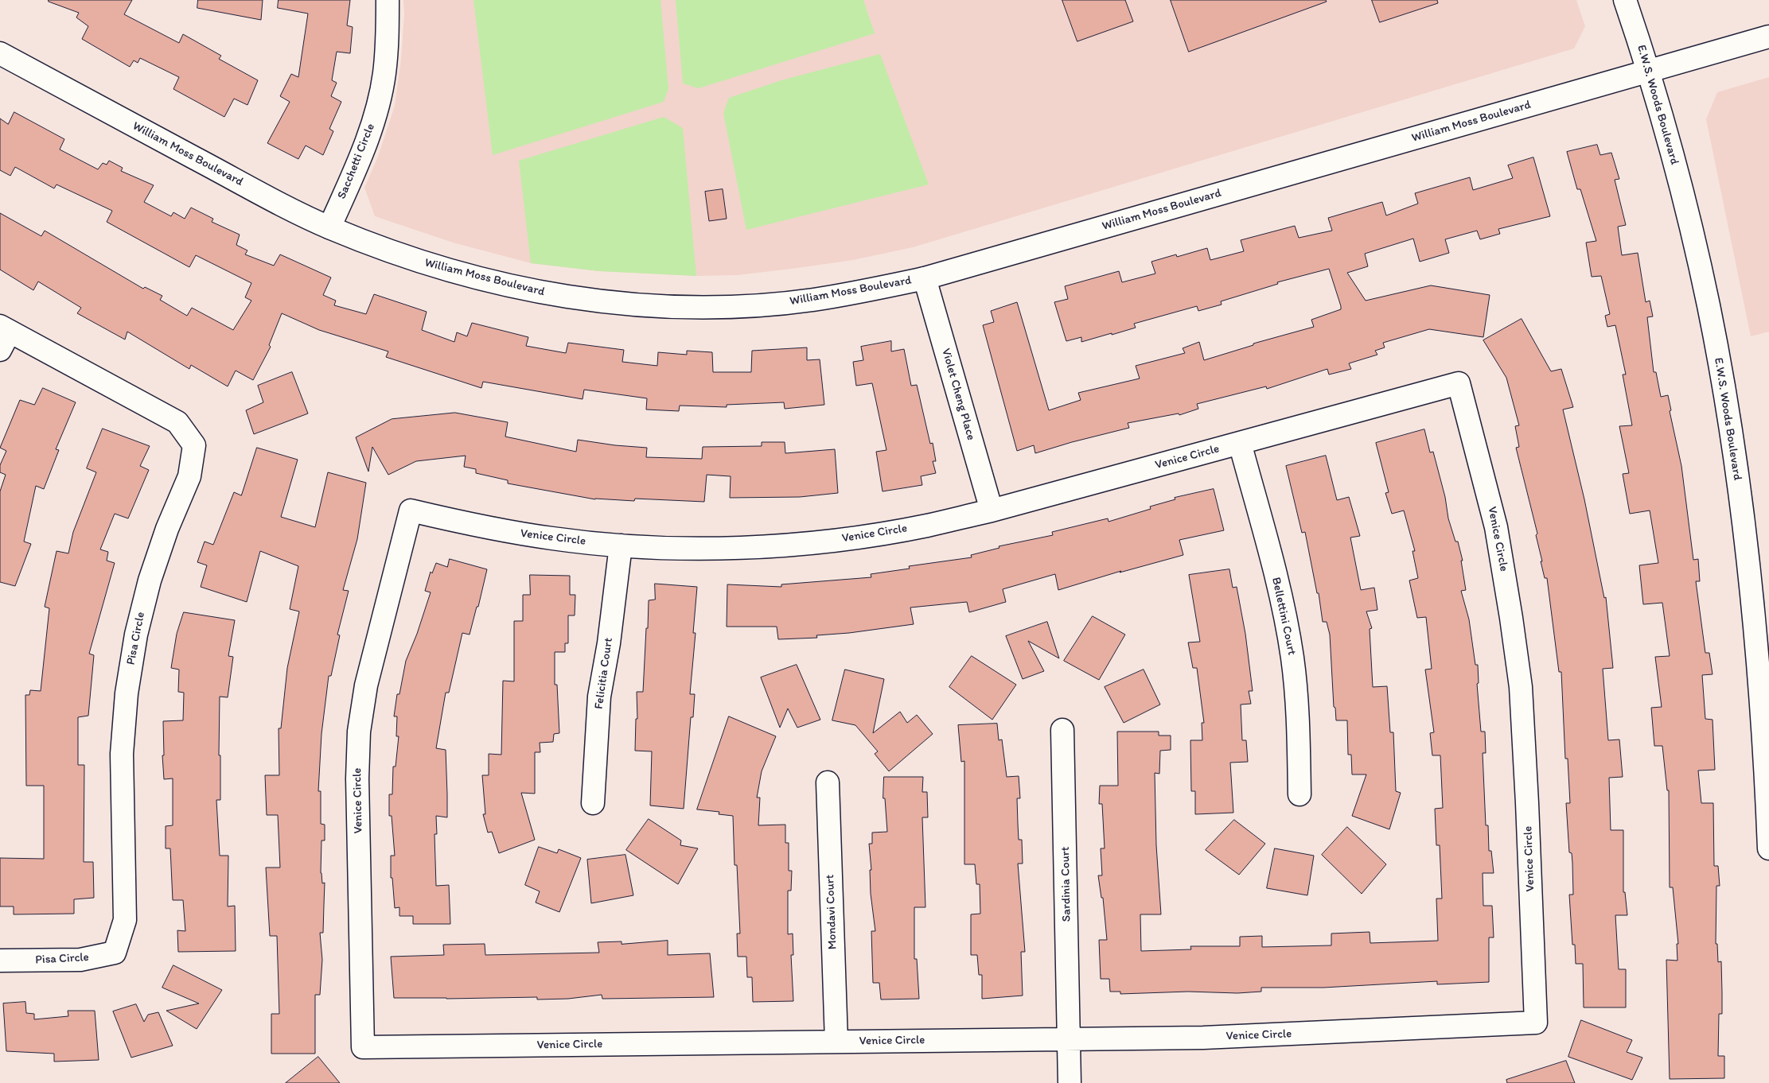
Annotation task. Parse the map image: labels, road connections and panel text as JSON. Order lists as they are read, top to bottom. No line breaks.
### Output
{"streets":{"street":["E.W.S. Woods Boulevard","William Moss Boulevard","Sacchetti Circle","Violet Cheng Place","Venice Circle","Bellettini Court","Pisa Circle","Felicitia Court","Sardinia Court","Mondavi Court"]},"crossings":[["E.W.S. Woods Boulevard","William Moss Boulevard"],["William Moss Boulevard","Sacchetti Circle"],["William Moss Boulevard","Violet Cheng Place"],["Violet Cheng Place","Venice Circle"],["Venice Circle","Bellettini Court"],["Venice Circle","Felicitia Court"],["Venice Circle","Sardinia Court"],["Venice Circle","Mondavi Court"]]}
